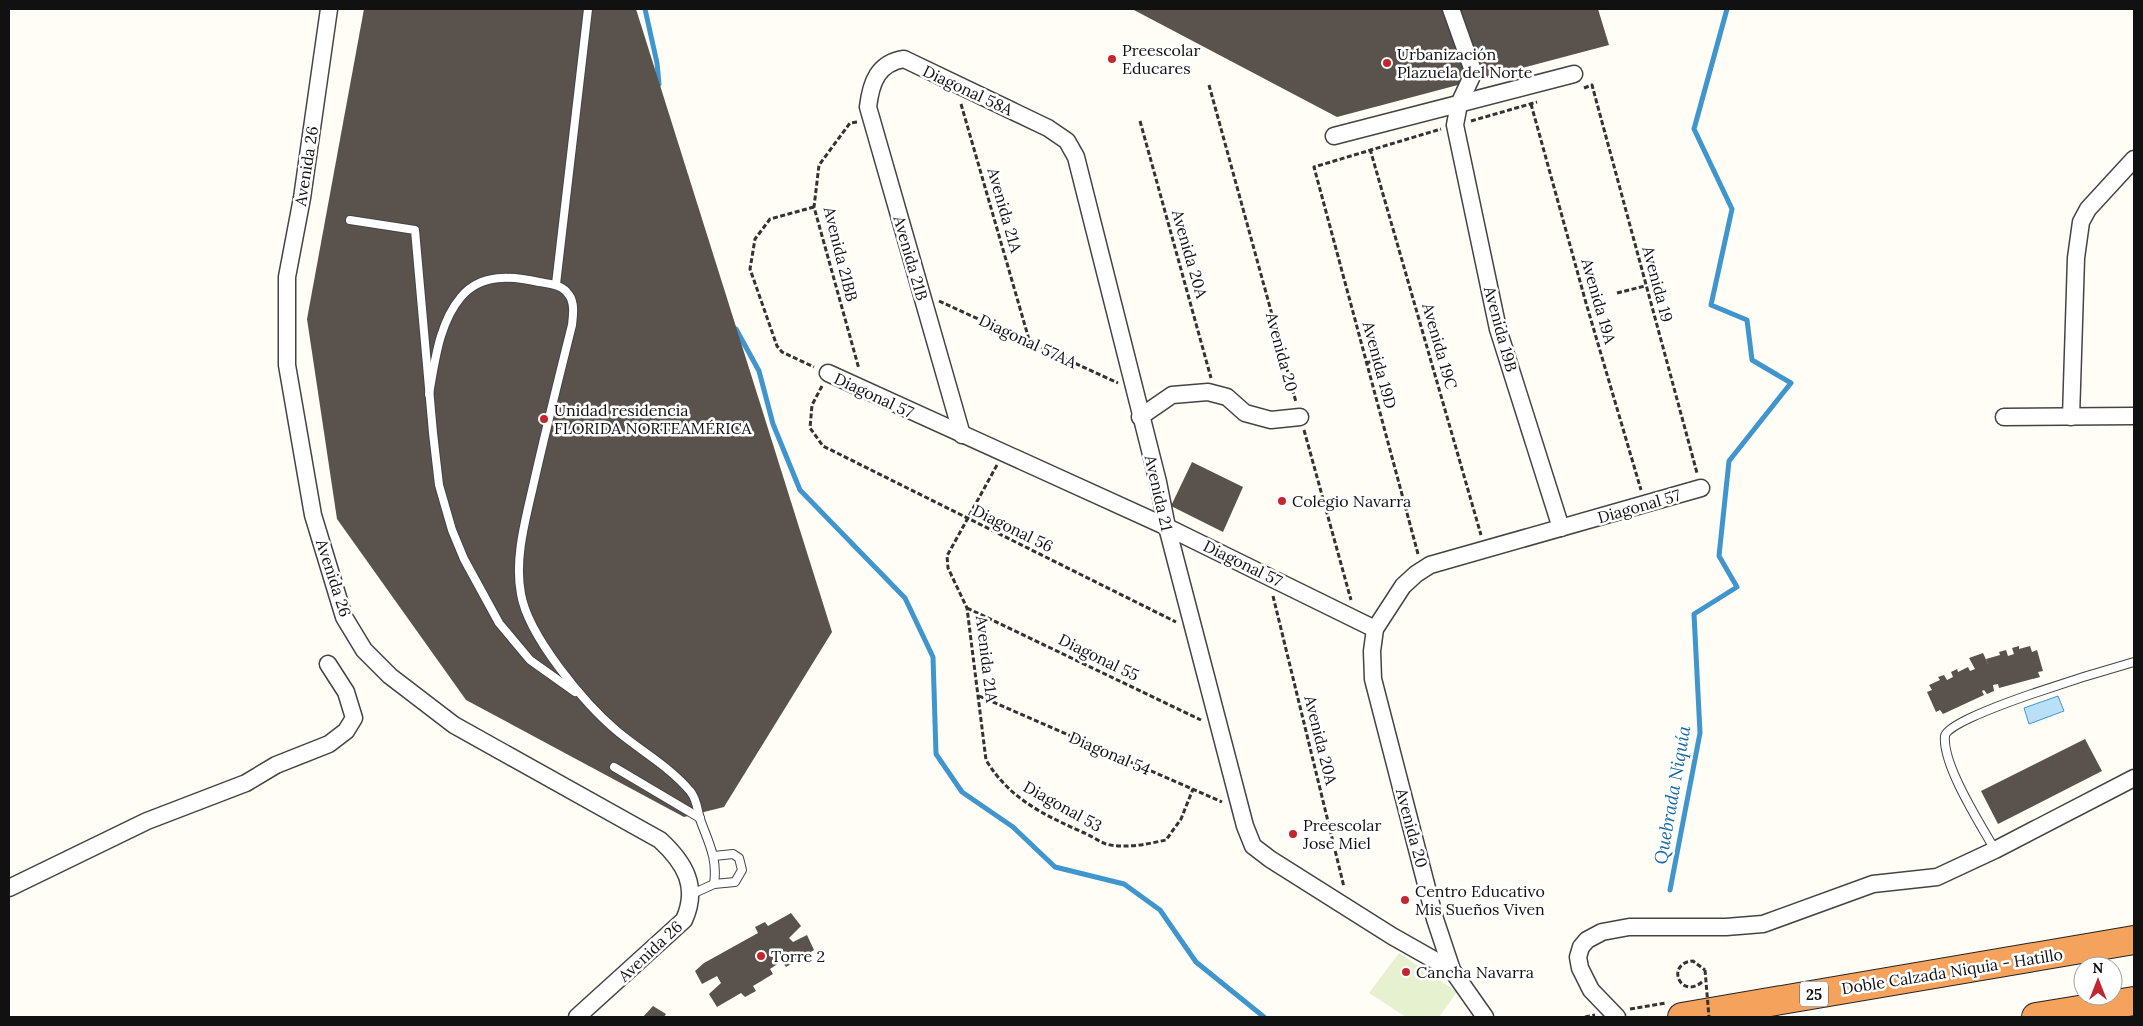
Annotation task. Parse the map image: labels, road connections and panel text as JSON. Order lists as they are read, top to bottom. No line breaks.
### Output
{"streets":{"highway":["Doble Calzada Niquia - Hatillo","25"],"street":["Diagonal 58A","Avenida 26","Avenida 21B","Avenida 19B","Avenida 20","Diagonal 57","Avenida 21"],"path":["Avenida 21A","Avenida 21BB","Avenida 20A","Avenida 19","Avenida 19A","Diagonal 57AA","Avenida 19C","Avenida 19D","Diagonal 56","Diagonal 55","Diagonal 54","Diagonal 53"]},"crossings":[["Diagonal 58A","Avenida 21A"],["Diagonal 58A","Avenida 21B"],["Diagonal 58A","Avenida 21"],["Avenida 21A","Diagonal 57AA"],["Avenida 21A","Diagonal 57"],["Avenida 21A","Diagonal 56"],["Avenida 21A","Diagonal 55"],["Avenida 21A","Diagonal 54"],["Avenida 21A","Diagonal 53"],["Avenida 21BB","Avenida 21B"],["Avenida 21BB","Diagonal 57"],["Avenida 20A","Diagonal 57"],["Avenida 20A","Avenida 21"],["Avenida 21B","Diagonal 57AA"],["Avenida 21B","Diagonal 57"],["Avenida 19","Diagonal 57"],["Avenida 19A","Diagonal 57"],["Avenida 19B","Diagonal 57"],["Diagonal 57AA","Avenida 21"],["Avenida 19C","Diagonal 57"],["Avenida 20","Diagonal 57"],["Avenida 19D","Diagonal 57"],["Diagonal 57","Avenida 21"],["Diagonal 57","Diagonal 56"],["Avenida 21","Diagonal 56"],["Avenida 21","Diagonal 55"],["Avenida 21","Diagonal 54"],["Diagonal 54","Diagonal 53"]],"water":["Quebrada Niquía"],"places":["Preescolar Educares","Urbanización Plazuela del Norte","Unidad residencia FLORIDA NORTEAMÉRICA","Colegio Navarra","Preescolar Jose Miel","Centro Educativo Mis Sueños Viven","Torre 2","Cancha Navarra"],"north":"top"}
